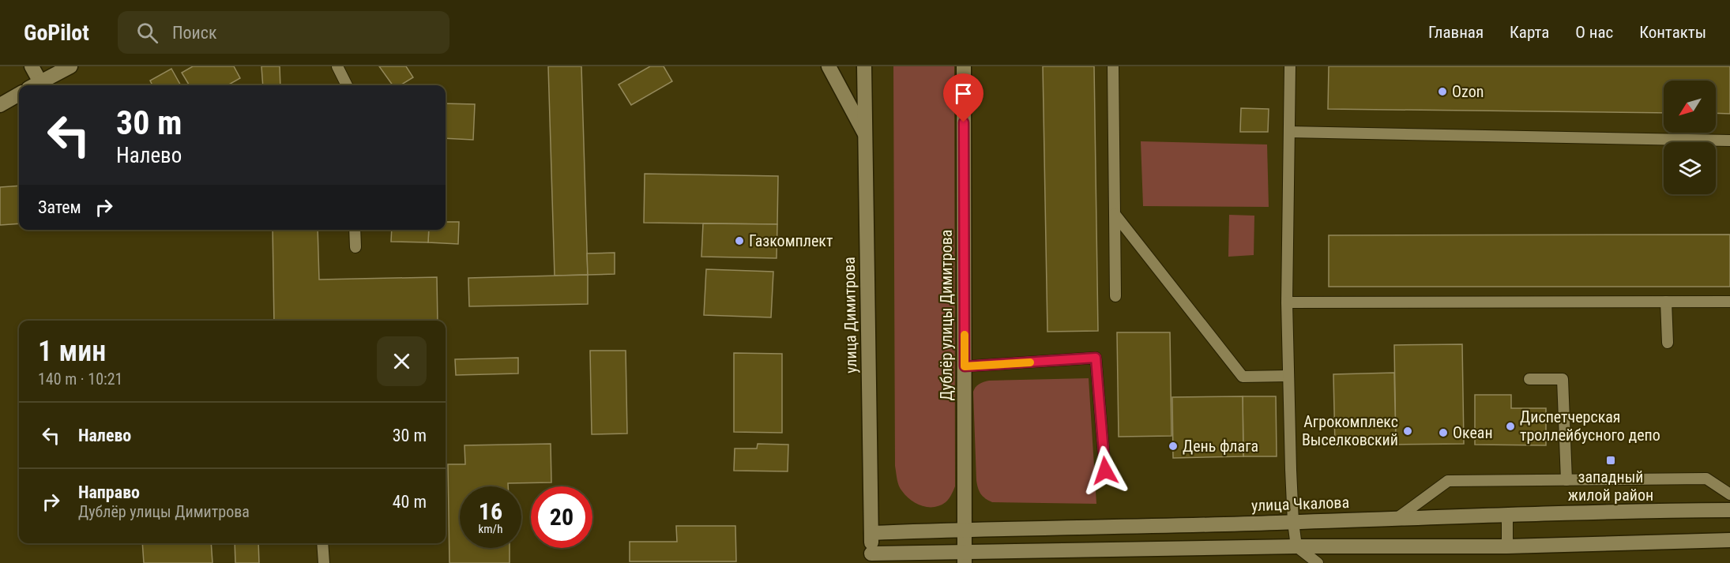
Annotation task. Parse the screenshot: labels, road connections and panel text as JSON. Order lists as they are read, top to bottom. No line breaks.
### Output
{"streets":{"main road":["улица Димитрова","Дублёр улицы Димитрова","улица Чкалова"]},"crossings":[["улица Димитрова","улица Чкалова"],["Дублёр улицы Димитрова","улица Чкалова"]],"places":{"other":["Ozon","Газкомплект","Диспетчерская троллейбусного депо","Агрокомплекс Выселковский","Океан","День флага"],"transit":["западный жилой район"]},"north":"bottom left","page":{"header":"GoPilot","search":"Поиск","nav":["Главная","Карта","О нас","Контакты"],"turn":["30 m","Налево"],"then":"Затем","heading":["1 мин","140 m · 10:21"],"list":[{"name":"Налево","value":"30 m"},{"name":"Направо","note":"Дублёр улицы Димитрова","value":"40 m"}],"speed":"16 km/h","limit":"20"}}
